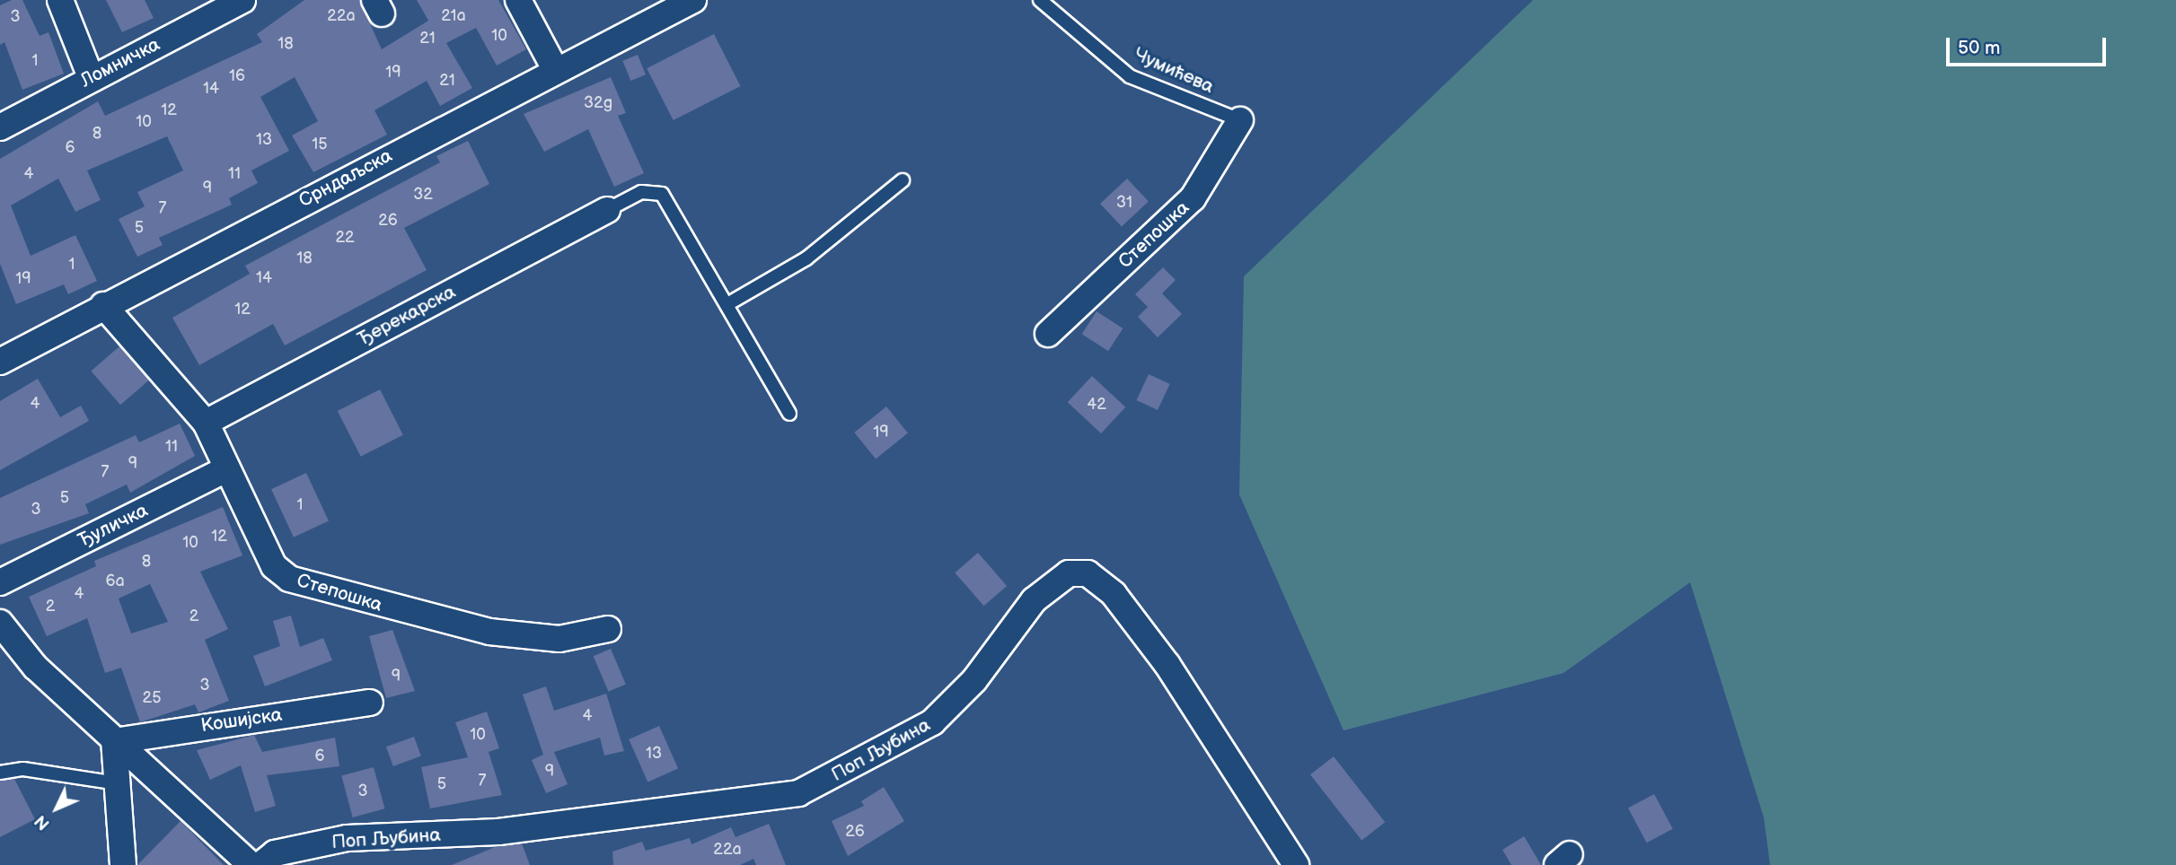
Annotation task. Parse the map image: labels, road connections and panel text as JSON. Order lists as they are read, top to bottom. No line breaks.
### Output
{"streets":{"street":["Ломничка","Срндаљска","Степошка","Ђерекарска","Ђуличка","Кошијска","Поп Љубина"],"lane":["Чумићева"]},"crossings":[["Чумићева","Степошка"],["Срндаљска","Степошка"],["Степошка","Ђерекарска"],["Степошка","Ђуличка"]],"house_numbers":["22a","21a","3","10","21","18","1","19","16","21","14","32g","12","10","8","13","15","6","4","11","9","32","31","7","26","5","22","18","1","14","19","12","4","42","19","11","9","7","5","1","3","12","10","8","6a","4","2","2","9","3","25","4","10","13","6","9","7","5","3","26","22a"],"scale_bar":"50 m","north":"bottom left"}
